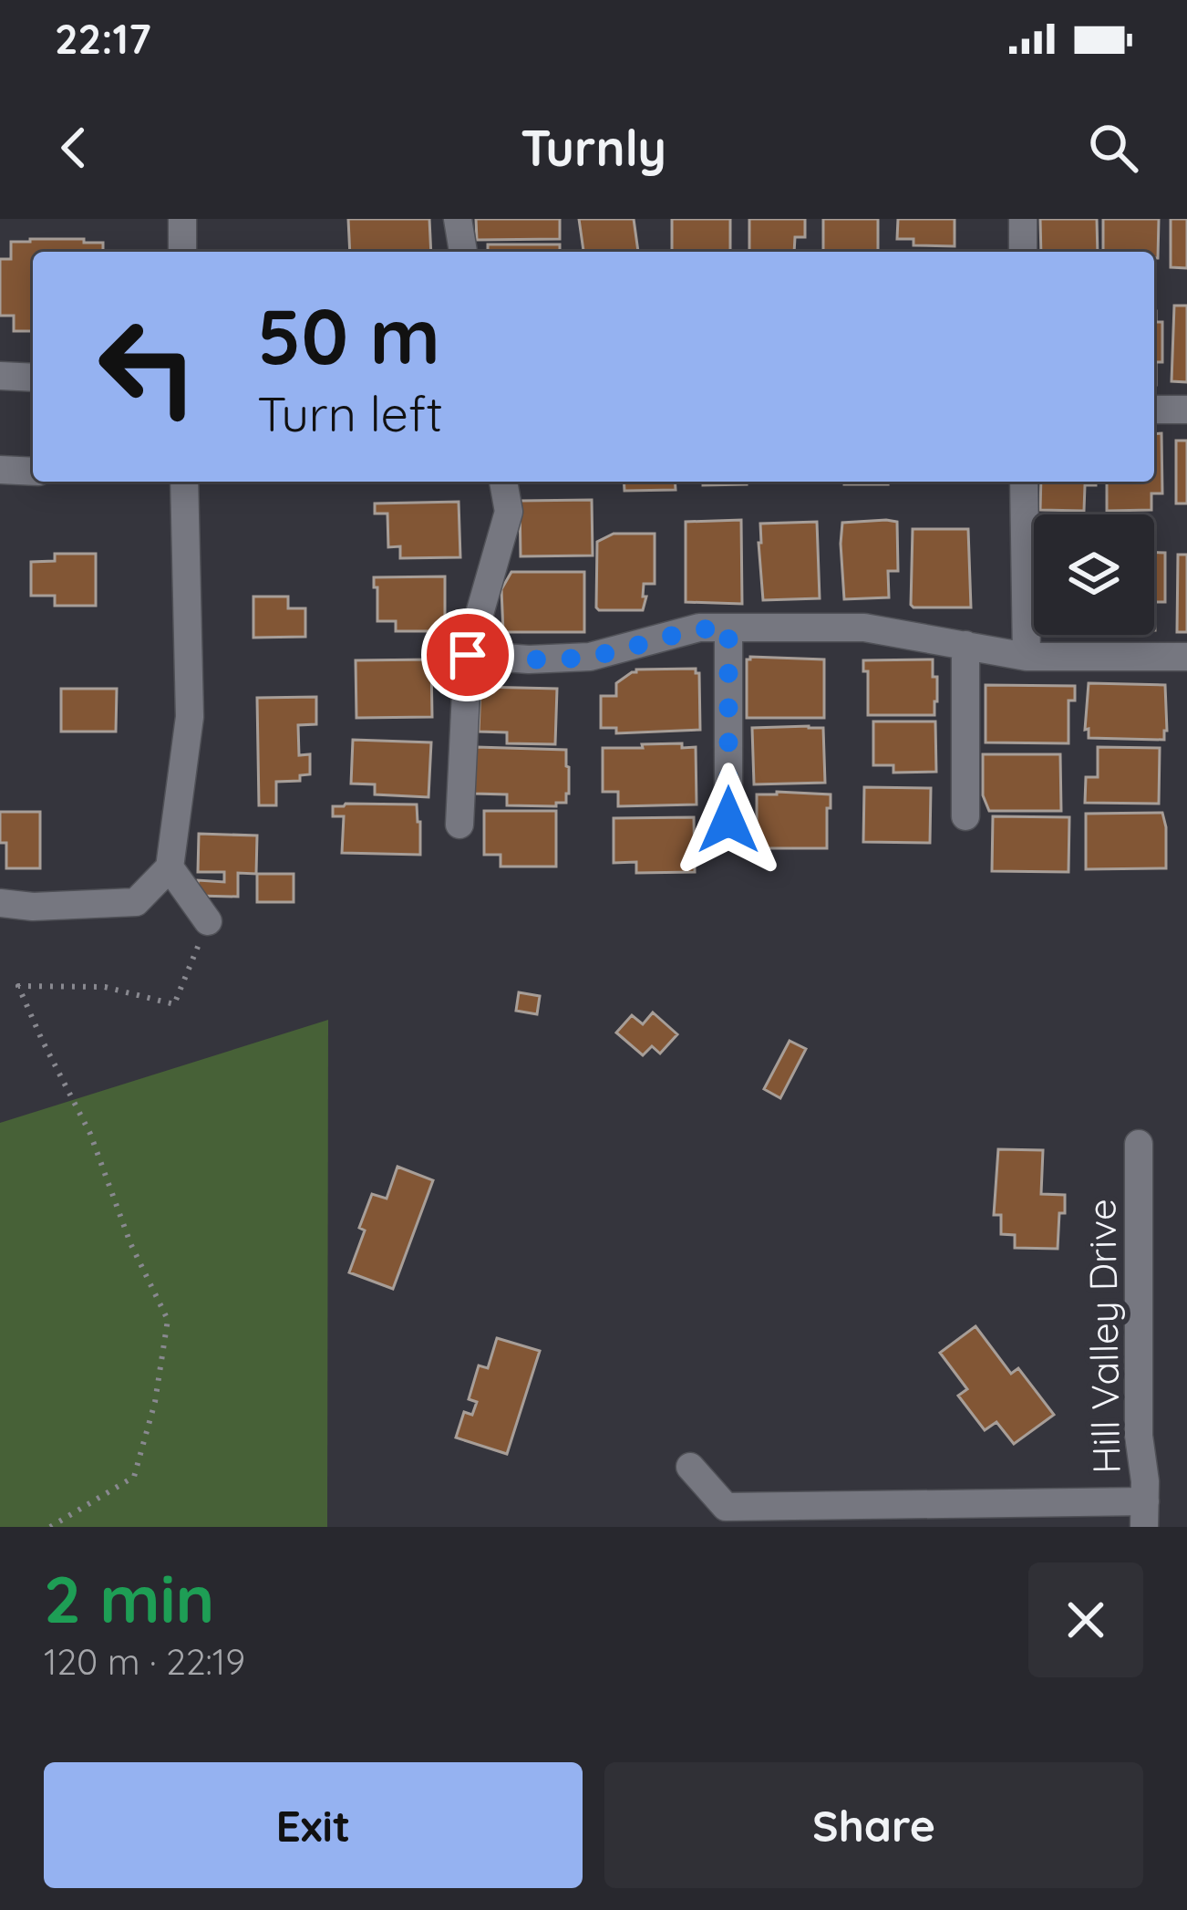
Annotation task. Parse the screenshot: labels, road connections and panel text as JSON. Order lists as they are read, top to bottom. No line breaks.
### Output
{"streets":{"street":["Hill Valley Drive"]},"page":{"status":"22:17","header":"Turnly","turn":["50 m","Turn left"],"heading":["2 min","120 m · 22:19"],"buttons":["Exit","Share"]}}
